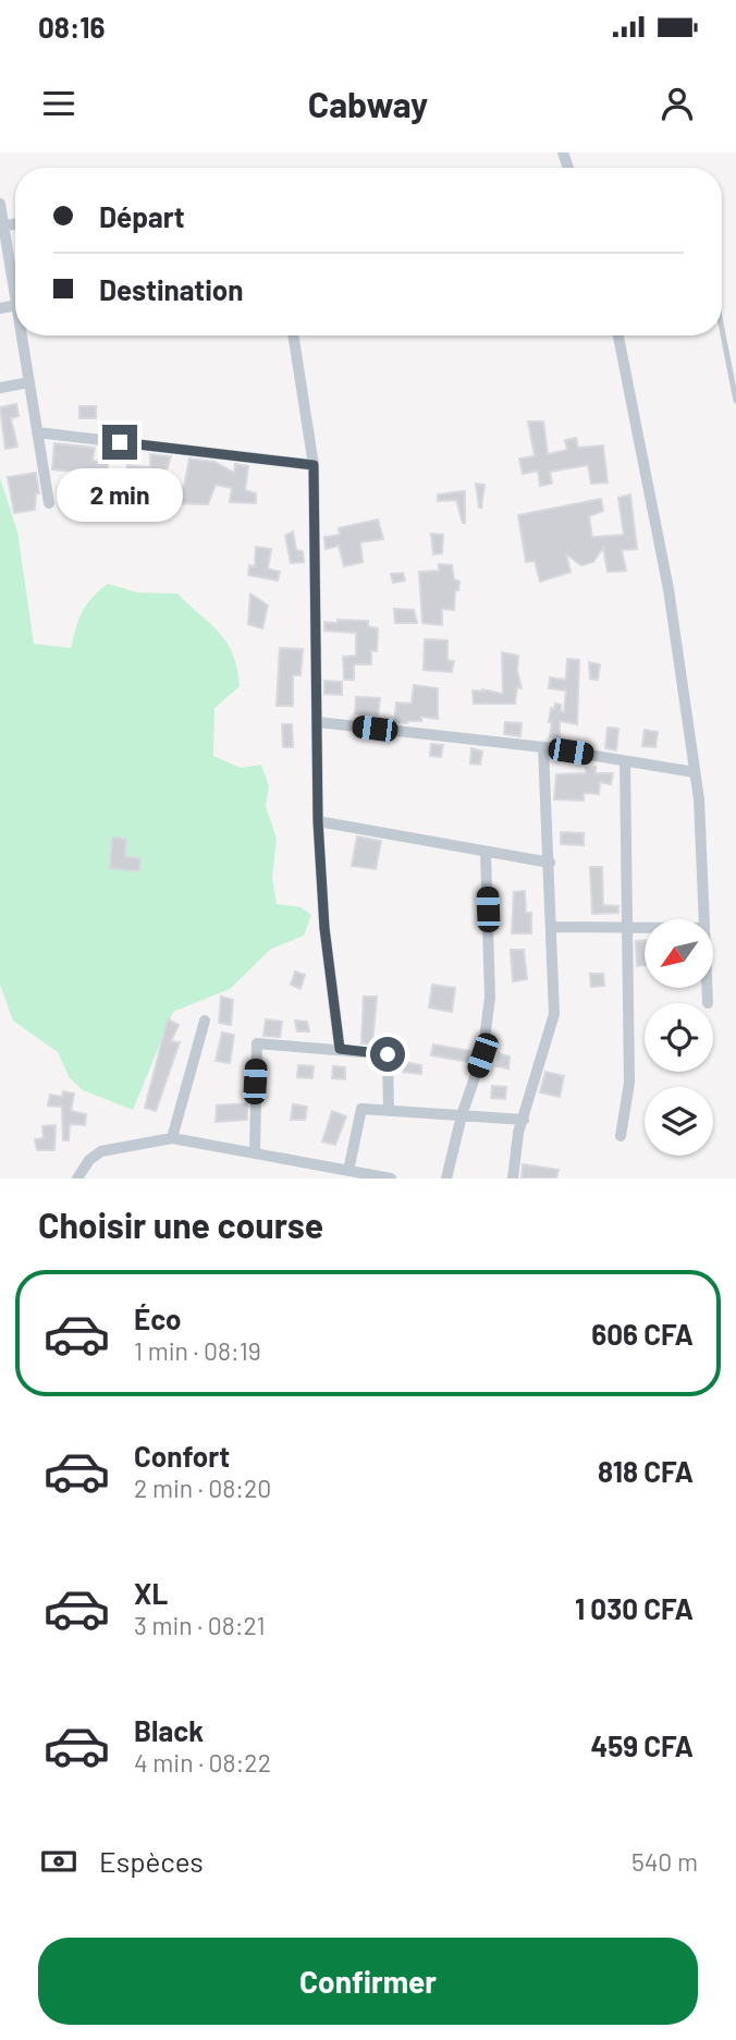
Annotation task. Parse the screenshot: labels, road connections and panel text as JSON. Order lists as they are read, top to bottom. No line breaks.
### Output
{"north":"bottom left","page":{"status":"08:16","header":"Cabway","banner":["Départ","Destination"],"bubble":"2 min","heading":"Choisir une course","list":[{"name":"Éco","note":"1 min · 08:19","value":"606 CFA"},{"name":"Confort","note":"2 min · 08:20","value":"818 CFA"},{"name":"XL","note":"3 min · 08:21","value":"1 030 CFA"},{"name":"Black","note":"4 min · 08:22","value":"459 CFA"}],"pay":["Espèces","540 m"],"buttons":"Confirmer"}}
